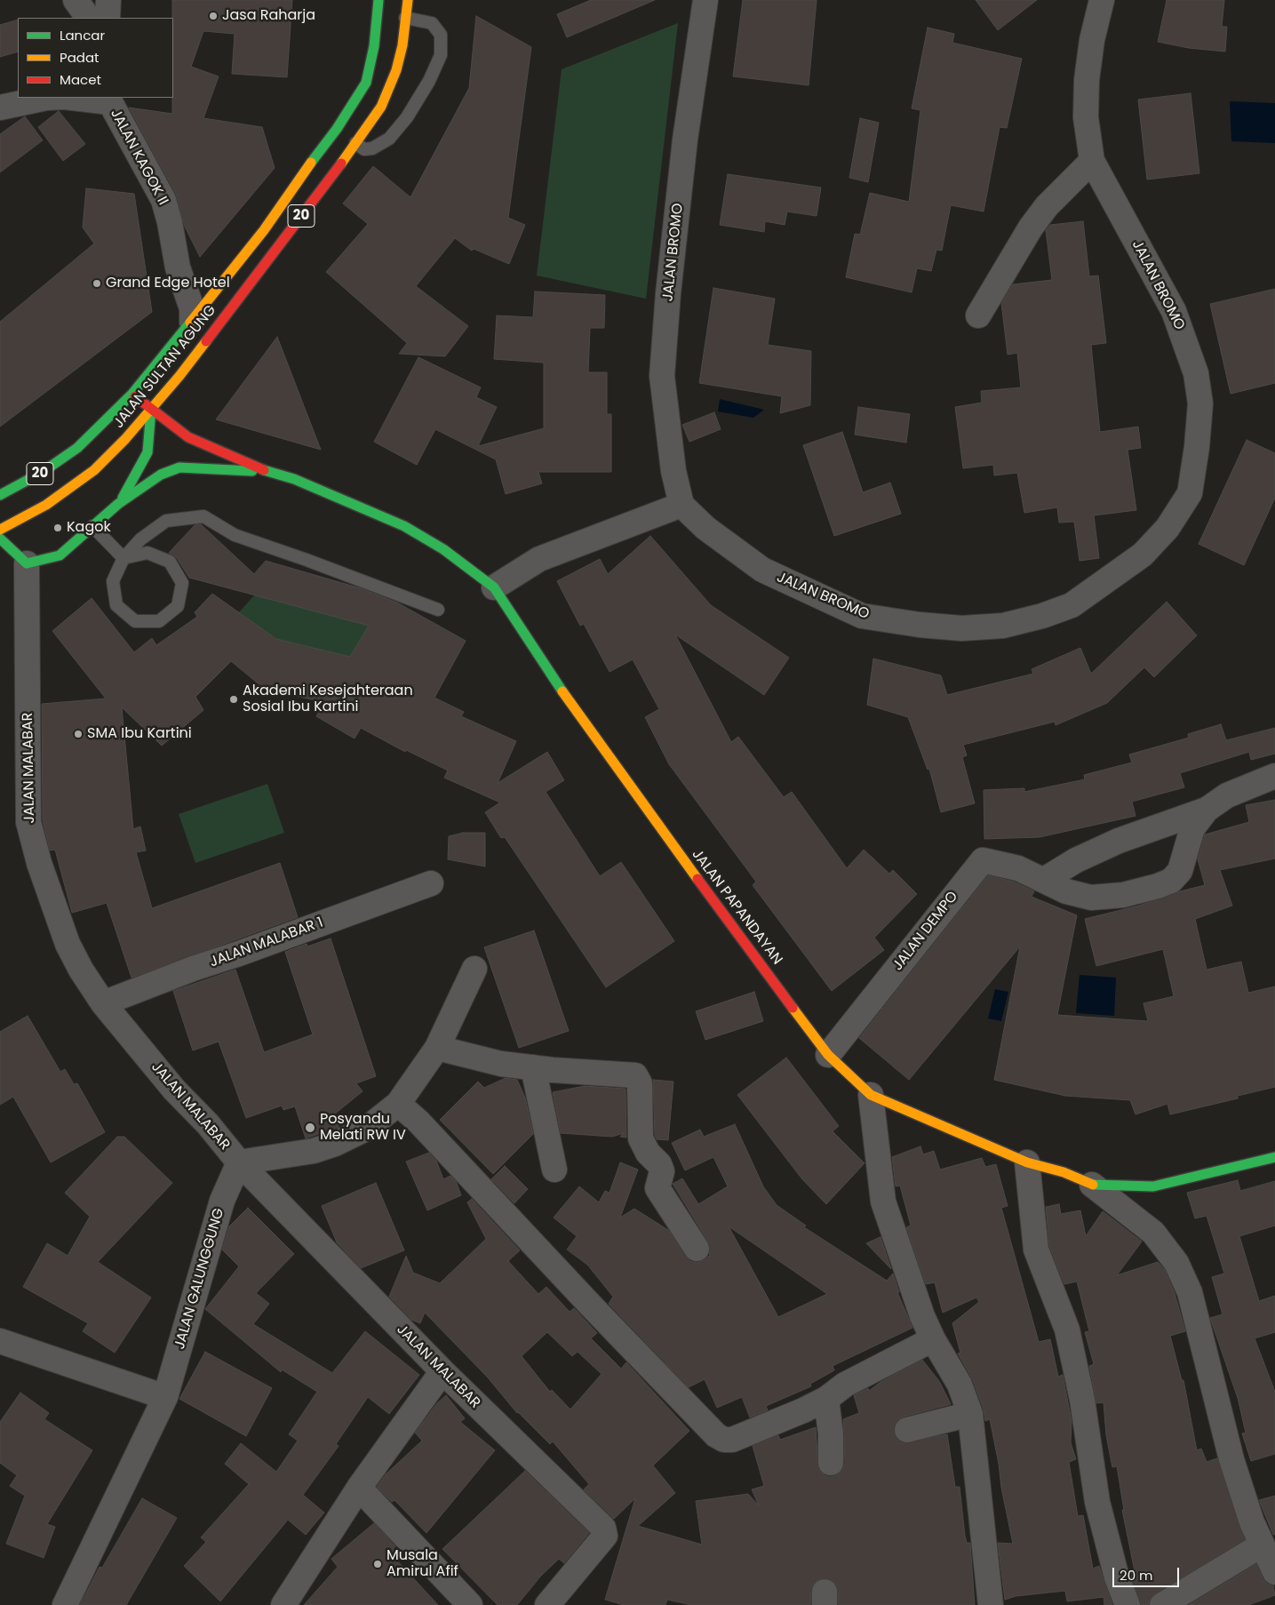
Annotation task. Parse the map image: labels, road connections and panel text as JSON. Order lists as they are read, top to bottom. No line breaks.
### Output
{"streets":{"main road":["20","JALAN SULTAN AGUNG","JALAN PAPANDAYAN"],"street":["JALAN KAGOK II","JALAN BROMO","JALAN MALABAR","JALAN DEMPO","JALAN MALABAR 1","JALAN GALUNGGUNG"]},"crossings":[["JALAN KAGOK II","JALAN SULTAN AGUNG"],["JALAN SULTAN AGUNG","JALAN PAPANDAYAN"],["JALAN MALABAR","JALAN PAPANDAYAN"],["JALAN MALABAR","JALAN MALABAR 1"],["JALAN MALABAR","JALAN GALUNGGUNG"],["JALAN PAPANDAYAN","JALAN DEMPO"]],"places":["Jasa Raharja","Grand Edge Hotel","Kagok","Akademi Kesejahteraan Sosial Ibu Kartini","SMA Ibu Kartini","Posyandu Melati RW IV","Musala Amirul Afif"],"legend":["Lancar","Padat","Macet"],"scale_bar":"20 m"}
